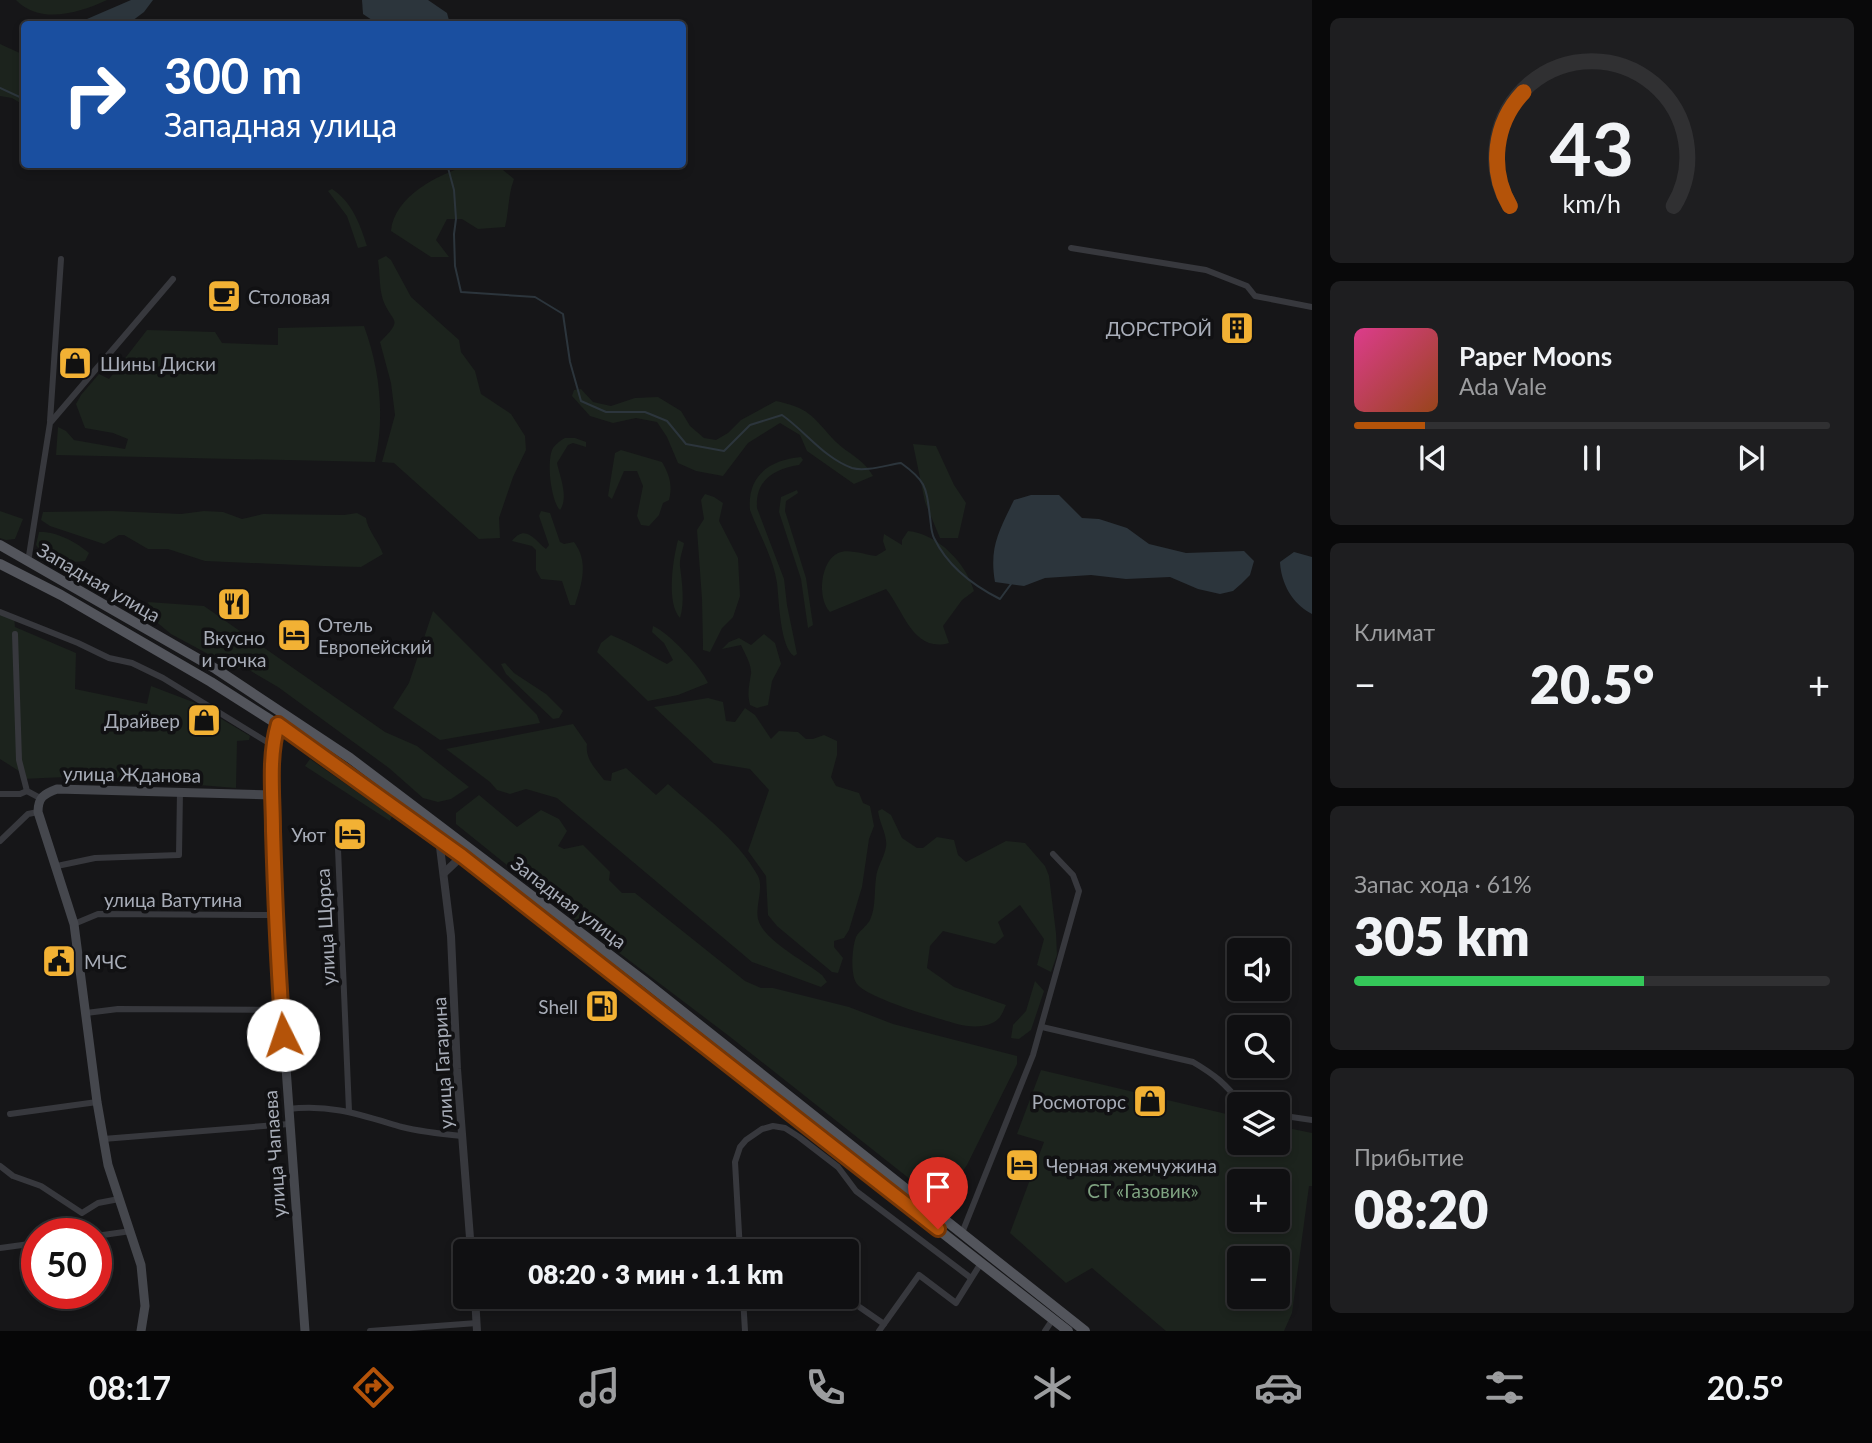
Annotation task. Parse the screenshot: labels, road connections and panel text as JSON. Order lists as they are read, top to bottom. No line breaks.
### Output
{"streets":{"main road":["Западная улица","улица Жданова","улица Чапаева"],"street":["улица Ватутина","улица Щорса","улица Гагарина"]},"crossings":[["Западная улица","улица Гагарина"],["Западная улица","улица Чапаева"],["улица Жданова","улица Чапаева"],["улица Ватутина","улица Чапаева"]],"parks":["СТ «Газовик»"],"places":{"cafe":["Столовая"],"building":["ДОРСТРОЙ"],"shop":["Шины Диски","Драйвер","Росмоторс"],"restaurant":["Вкусно и точка"],"hotel":["Отель Европейский","Уют","Черная жемчужина"],"public building":["МЧС"],"fuel station":["Shell"]},"page":{"turn":["300 m","Западная улица"],"song":["Paper Moons","Ada Vale"],"tile":["Климат",["Запас хода · 61%","305 km"],["Прибытие","08:20"]],"heat":["−","20.5°","+"],"map_buttons":["+","−"],"limit":"50","trip":"08:20 · 3 мин · 1.1 km","tabs":["08:17","20.5°"],"gauge":["43","km/h"]}}
